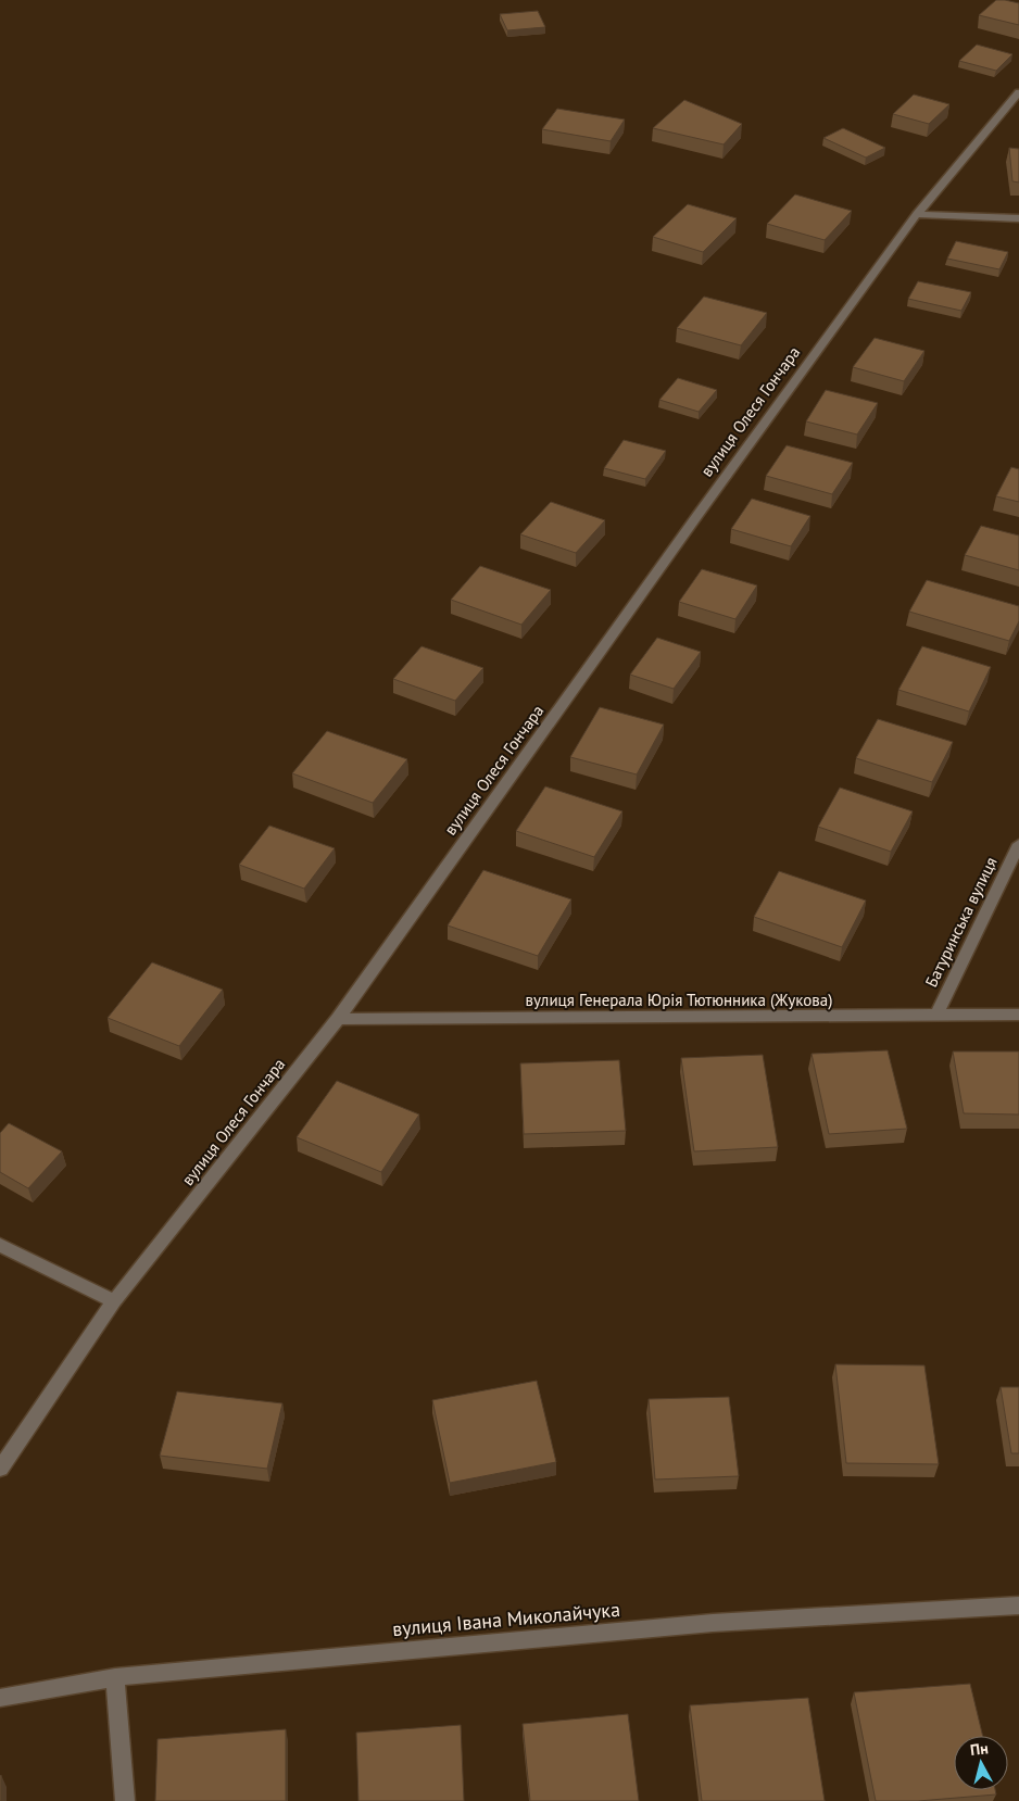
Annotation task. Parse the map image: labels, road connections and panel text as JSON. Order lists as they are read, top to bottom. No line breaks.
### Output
{"streets":{"street":["вулиця Олеся Гончара","Батуринська вулиця","вулиця Генерала Юрія Тютюнника (Жукова)","вулиця Івана Миколайчука"]},"crossings":[["вулиця Олеся Гончара","вулиця Генерала Юрія Тютюнника (Жукова)"],["Батуринська вулиця","вулиця Генерала Юрія Тютюнника (Жукова)"]],"north":"top"}
